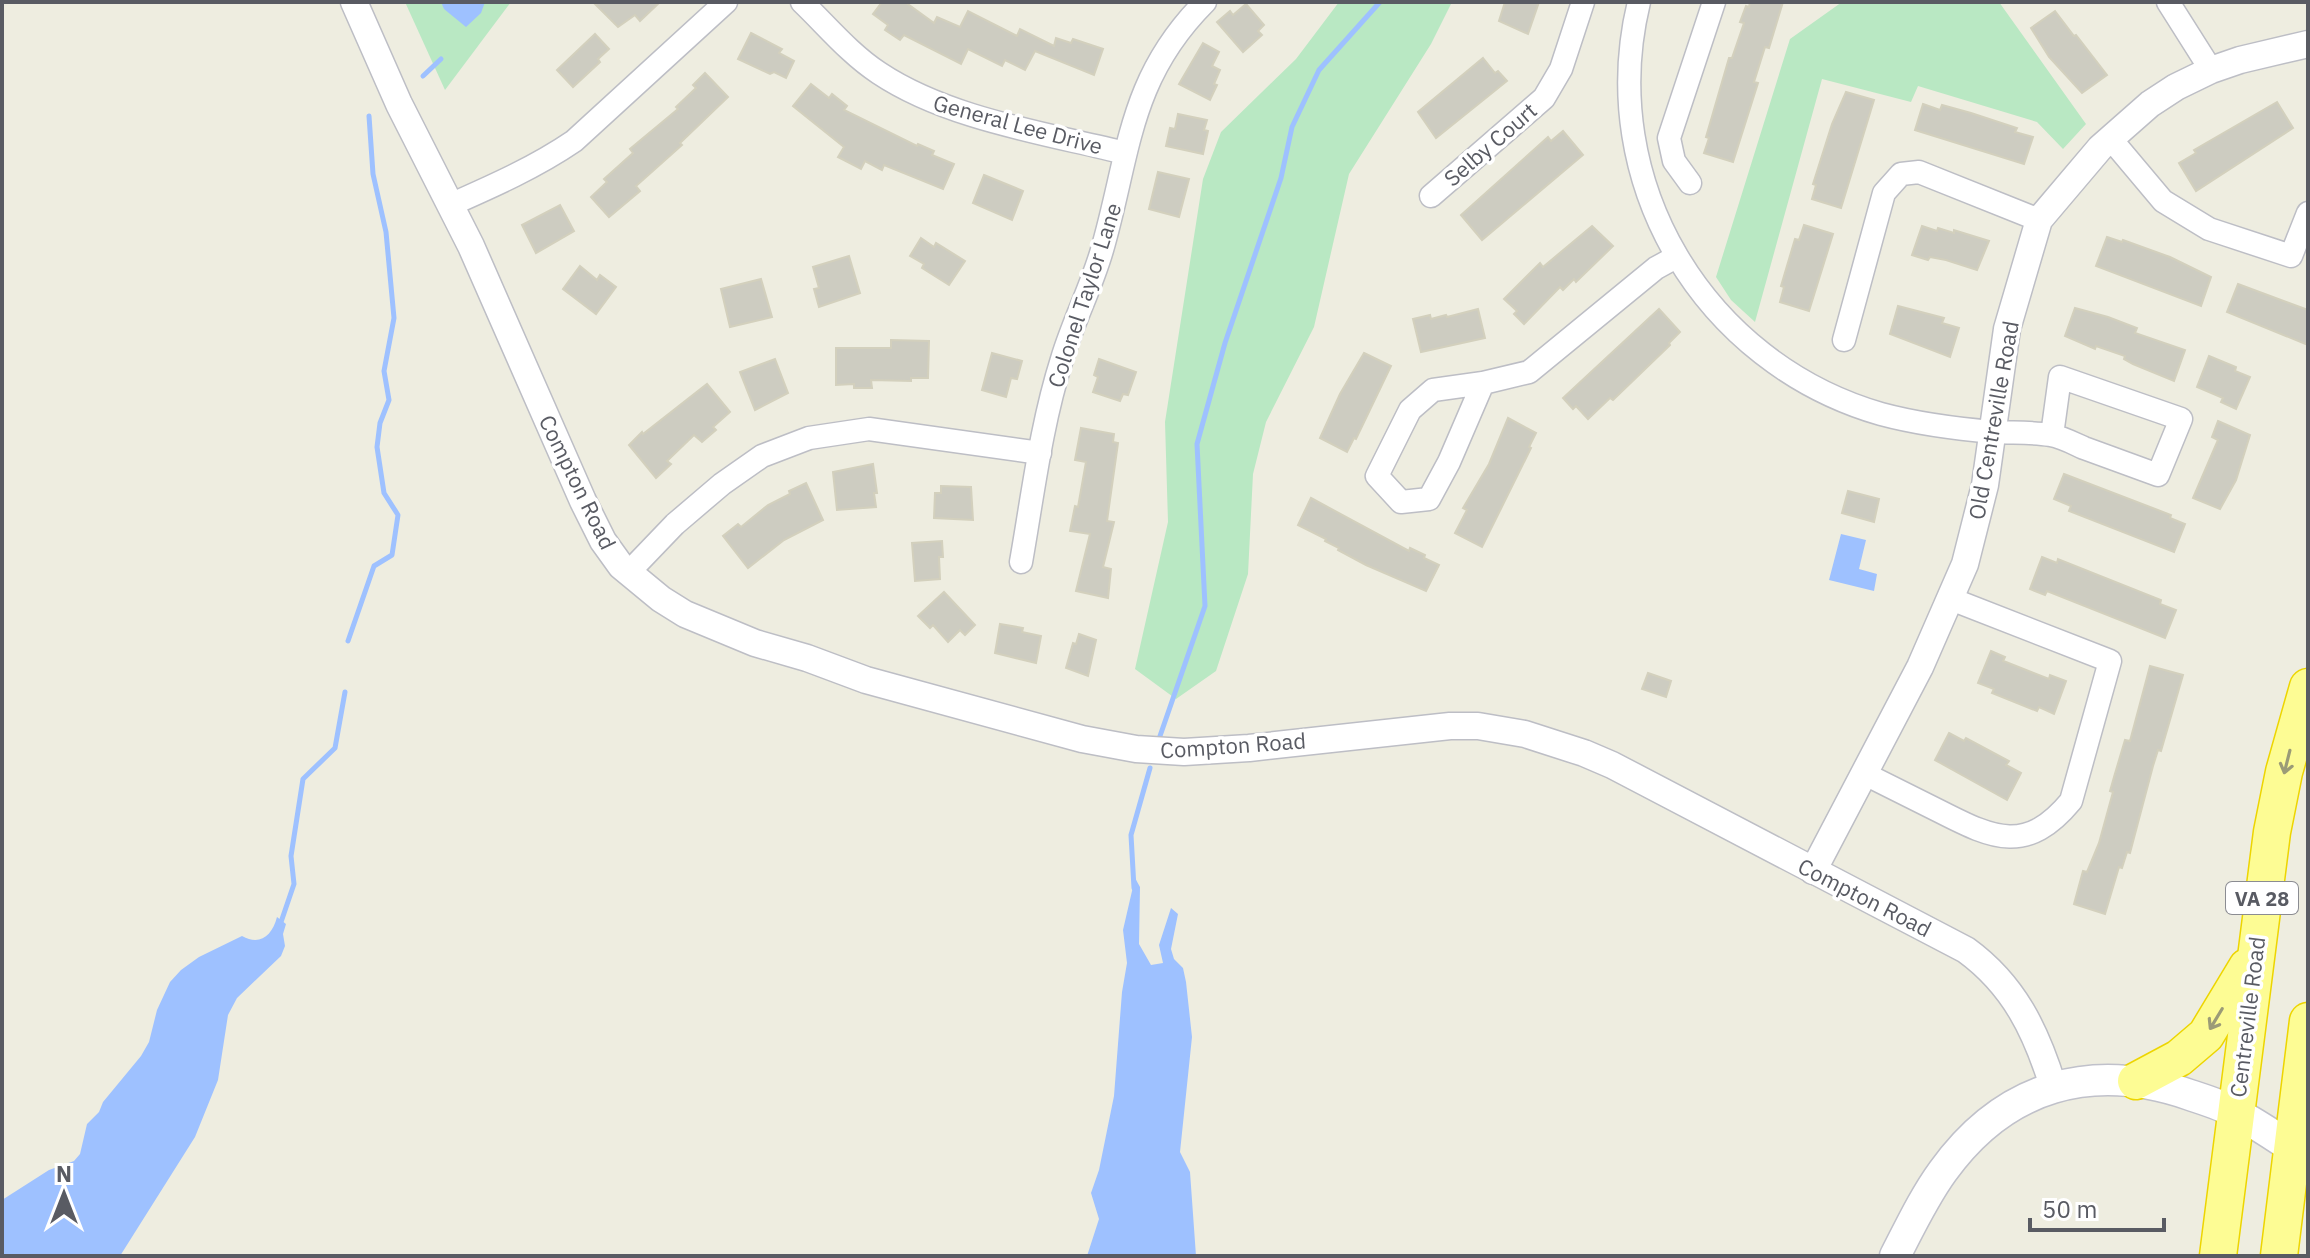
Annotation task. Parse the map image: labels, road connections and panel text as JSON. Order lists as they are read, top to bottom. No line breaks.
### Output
{"streets":{"highway":["VA 28","Centreville Road"],"street":["General Lee Drive","Selby Court","Colonel Taylor Lane","Old Centreville Road","Compton Road"]},"crossings":[["General Lee Drive","Colonel Taylor Lane"],["Old Centreville Road","Compton Road"]],"one_way":["Centreville Road"],"scale_bar":"50 m","north":"top"}
